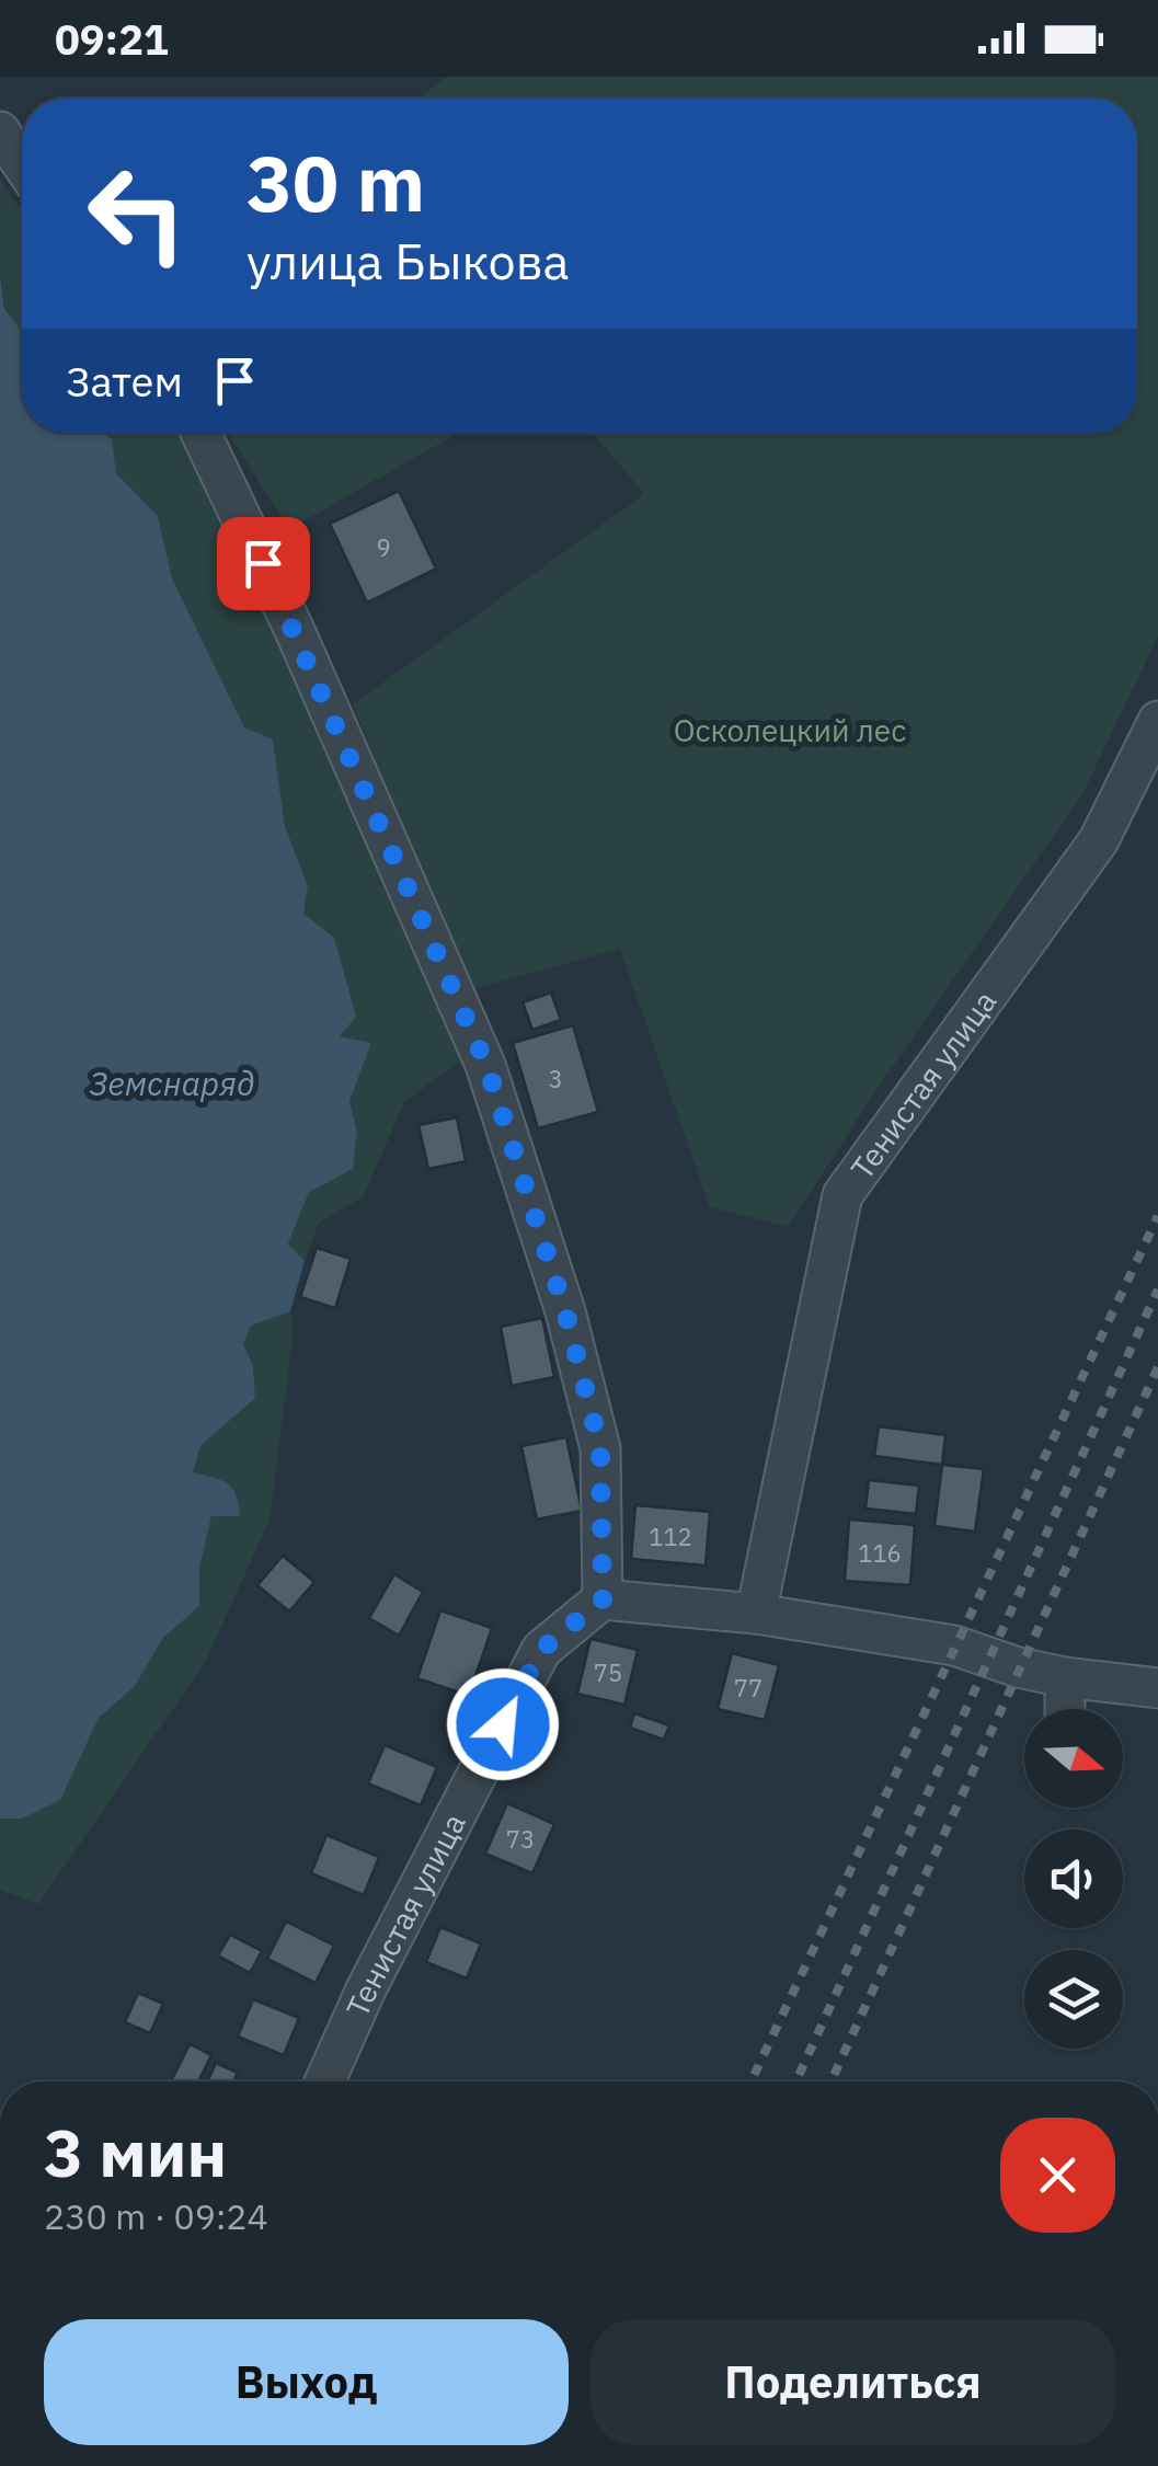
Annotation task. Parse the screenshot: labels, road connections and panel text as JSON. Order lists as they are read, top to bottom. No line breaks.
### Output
{"streets":{"street":["Тенистая улица"]},"water":["Земснаряд"],"parks":["Осколецкий лес"],"house_numbers":["9","3","112","116","75","77","73"],"north":"right","page":{"status":"09:21","turn":["30 m","улица Быкова"],"then":"Затем","heading":["3 мин","230 m · 09:24"],"buttons":["Выход","Поделиться"]}}
